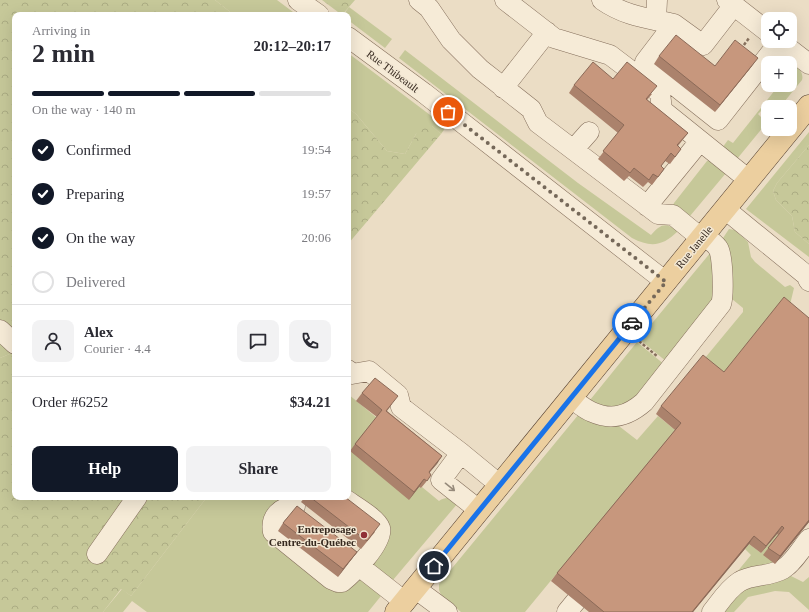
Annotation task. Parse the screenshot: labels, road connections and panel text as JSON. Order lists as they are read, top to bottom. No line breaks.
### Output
{"streets":{"main road":["Rue Janelle"],"street":["Rue Thibeault"]},"crossings":[["Rue Thibeault","Rue Janelle"]],"places":["Entreposage Centre-du-Québec"],"page":{"map_buttons":["+","−"],"heading":["2 min","Arriving in","20:12–20:17"],"panel":["Alex","Courier · 4.4","Order #6252","$34.21"],"bar":"On the way · 140 m","list":[["Confirmed","19:54"],["Preparing","19:57"],["On the way","20:06"],"Delivered"],"buttons":["Help","Share"]}}
